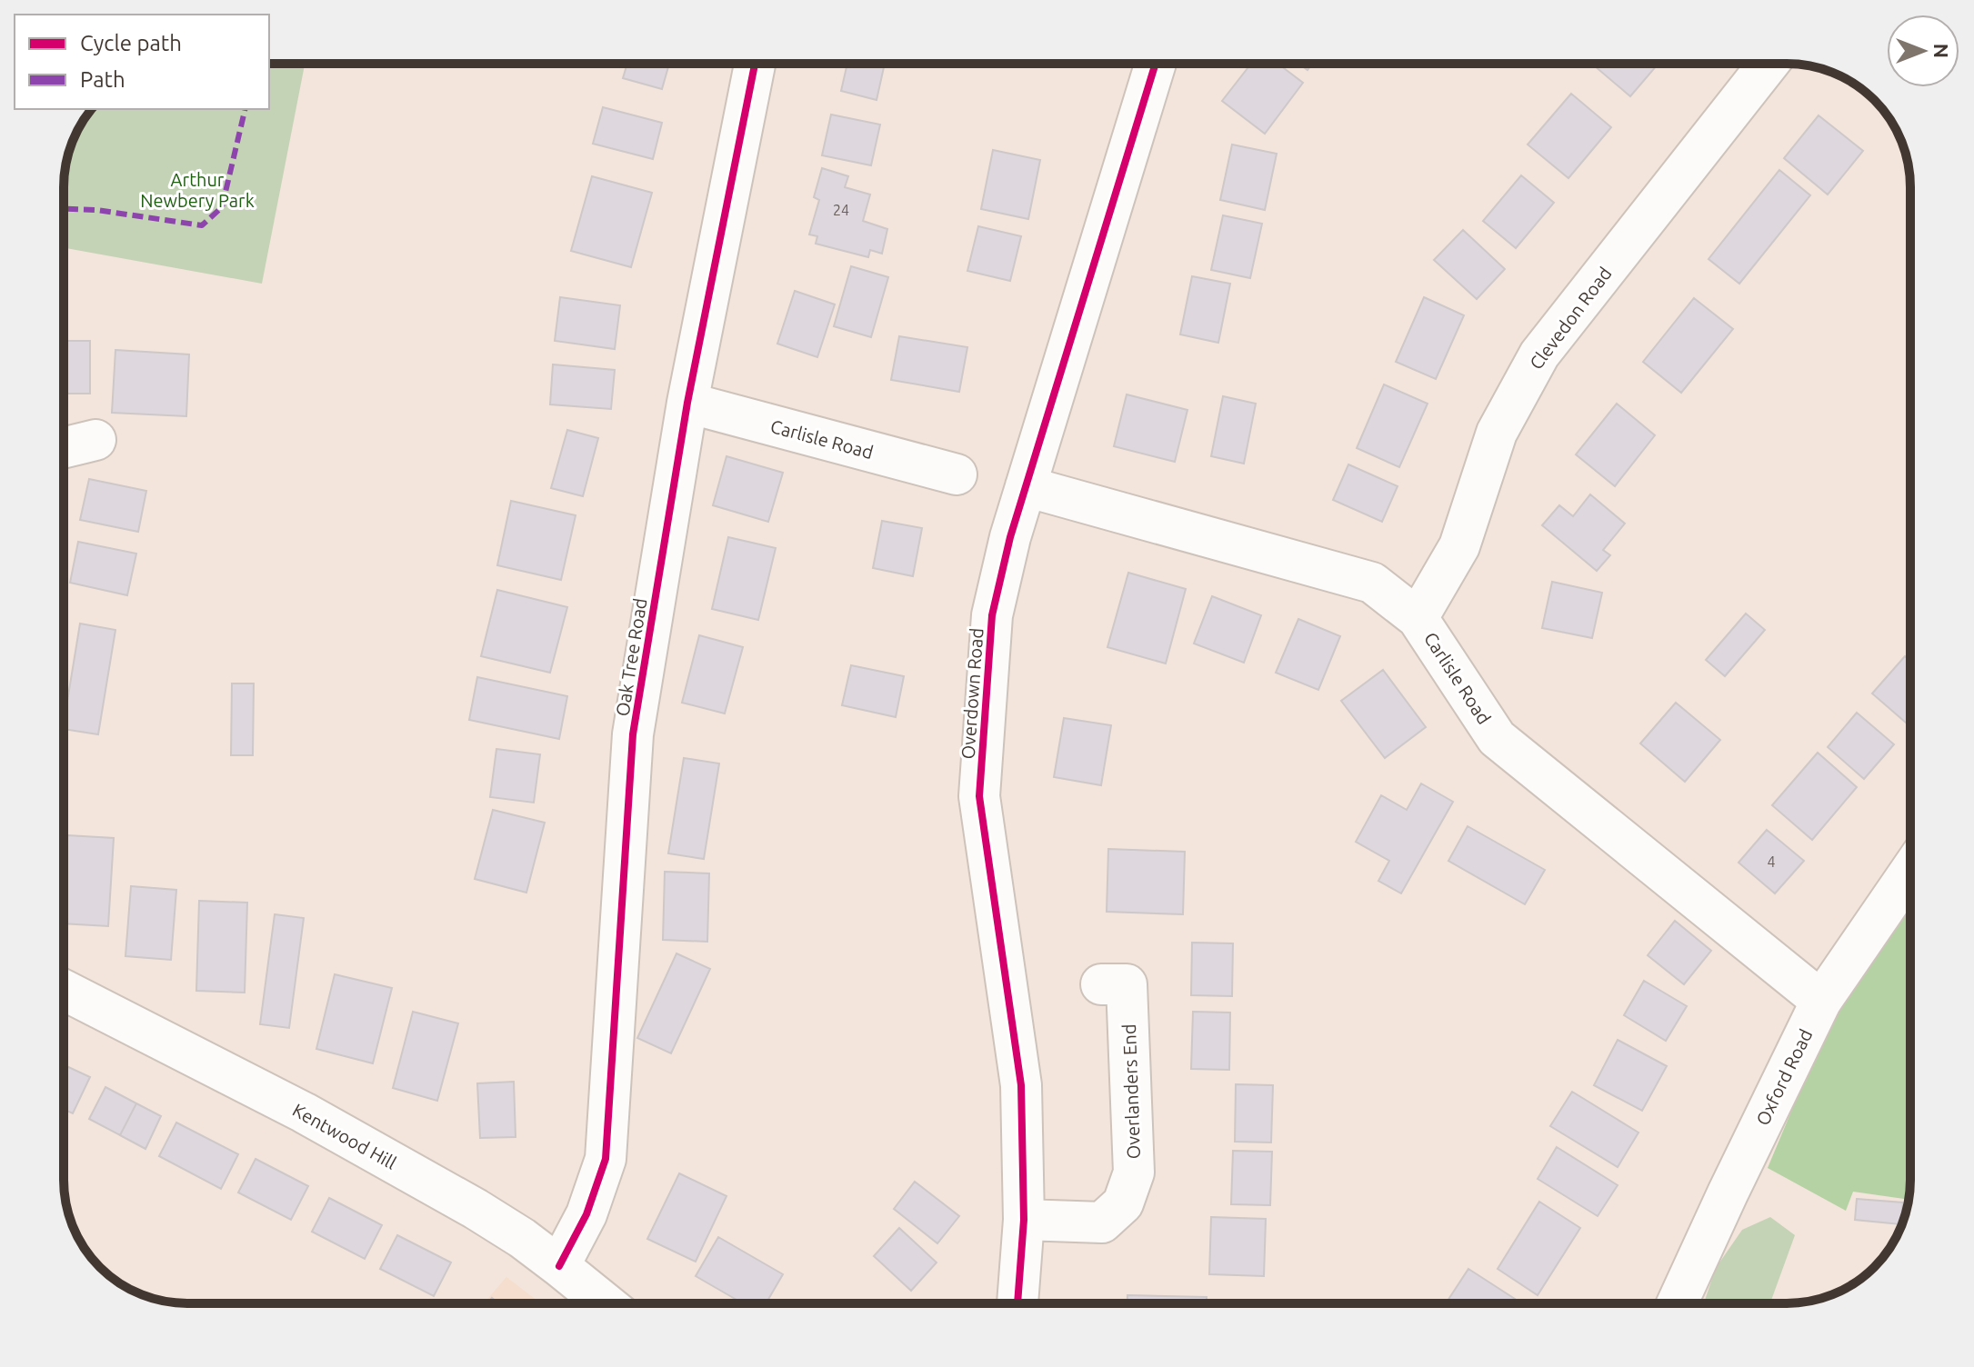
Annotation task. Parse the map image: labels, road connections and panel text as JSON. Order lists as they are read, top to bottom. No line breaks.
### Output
{"streets":{"street":["Clevedon Road","Carlisle Road","Oak Tree Road","Overdown Road","Oxford Road","Overlanders End","Kentwood Hill"]},"crossings":[["Clevedon Road","Carlisle Road"],["Carlisle Road","Oak Tree Road"],["Carlisle Road","Overdown Road"],["Carlisle Road","Oxford Road"],["Oak Tree Road","Kentwood Hill"],["Overdown Road","Overlanders End"]],"parks":["Arthur Newbery Park"],"house_numbers":["24","4"],"legend":["Cycle path","Path"],"north":"right"}
